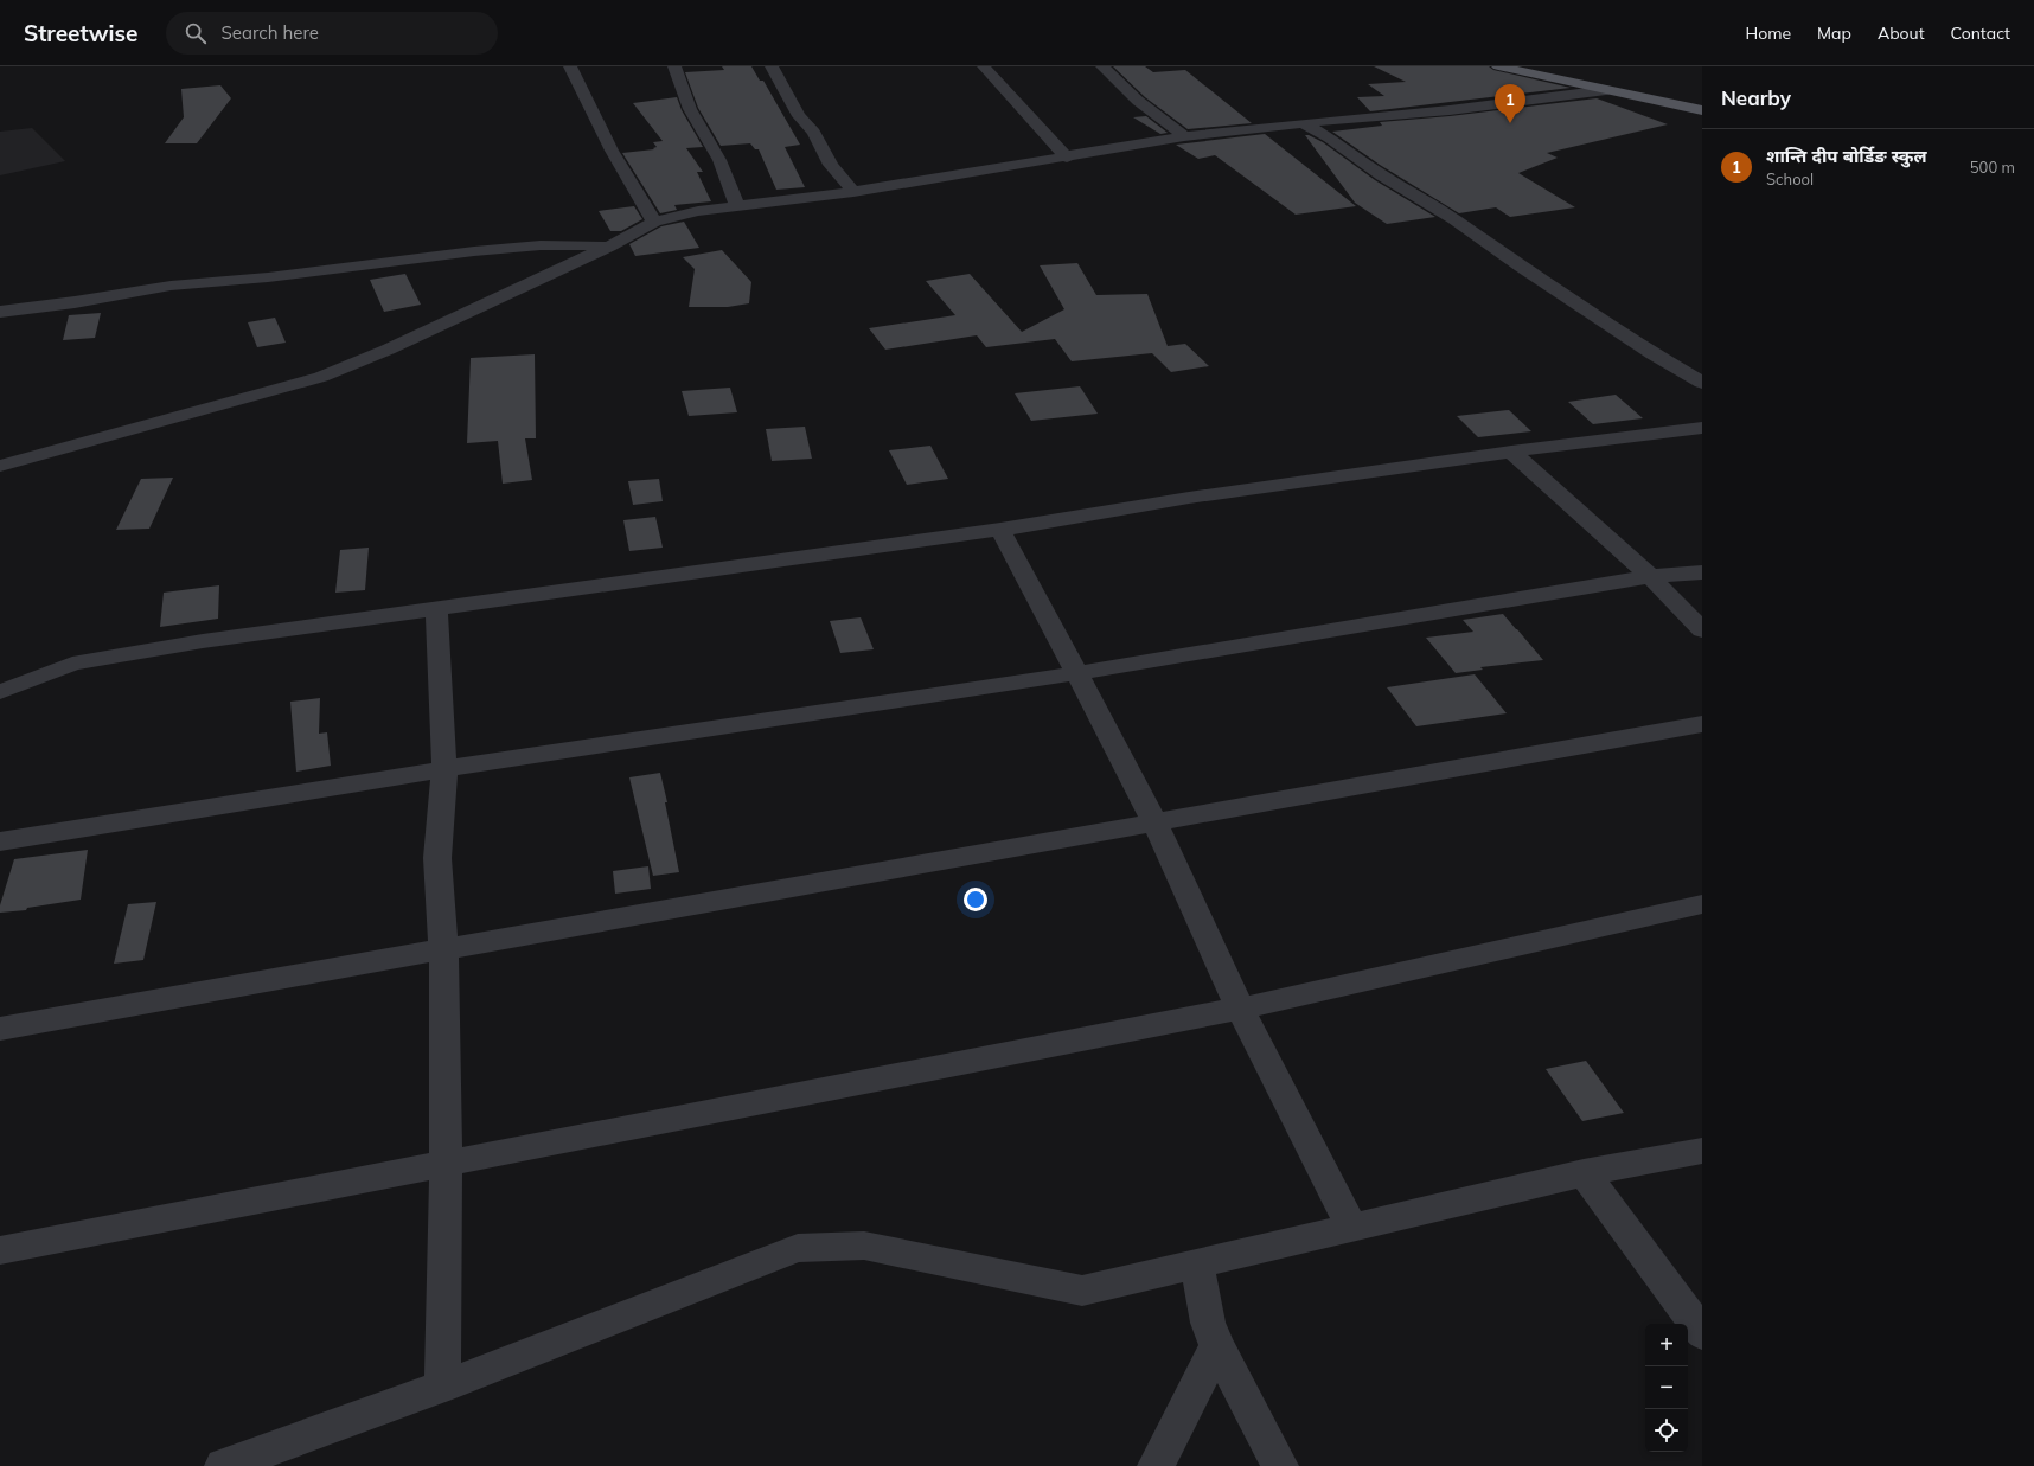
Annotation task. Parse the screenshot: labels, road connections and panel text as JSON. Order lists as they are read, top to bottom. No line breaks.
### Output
{"page":{"header":"Streetwise","search":"Search here","nav":["Home","Map","About","Contact"],"heading":"Nearby","pins":"1","list":[{"mark":"1","name":"शान्ति दीप बोर्डिङ स्कुल","note":"School","value":"500 m"}],"map_buttons":["+","−"]}}
